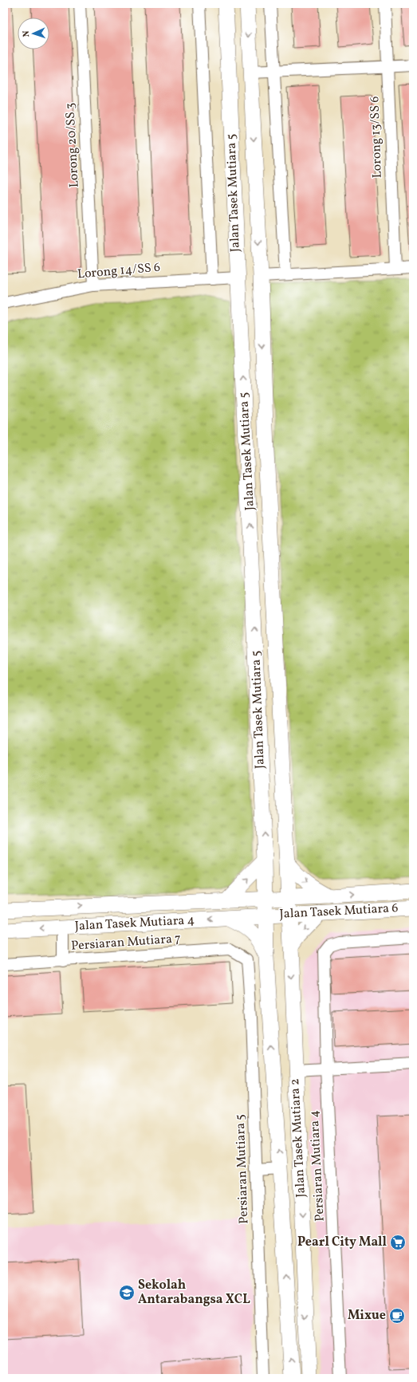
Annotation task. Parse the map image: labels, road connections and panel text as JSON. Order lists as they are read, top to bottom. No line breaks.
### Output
{"streets":{"street":["Lorong 13/SS 6","Lorong 20/SS 3","Jalan Tasek Mutiara 5","Lorong 14/SS 6","Jalan Tasek Mutiara 6","Jalan Tasek Mutiara 4","Persiaran Mutiara 7","Jalan Tasek Mutiara 2","Persiaran Mutiara 4","Persiaran Mutiara 5"]},"crossings":[["Lorong 20/SS 3","Lorong 14/SS 6"],["Jalan Tasek Mutiara 5","Lorong 14/SS 6"],["Jalan Tasek Mutiara 5","Jalan Tasek Mutiara 6"],["Jalan Tasek Mutiara 5","Jalan Tasek Mutiara 4"],["Jalan Tasek Mutiara 5","Jalan Tasek Mutiara 2"],["Jalan Tasek Mutiara 6","Jalan Tasek Mutiara 4"],["Jalan Tasek Mutiara 6","Jalan Tasek Mutiara 2"],["Jalan Tasek Mutiara 4","Jalan Tasek Mutiara 2"],["Persiaran Mutiara 7","Persiaran Mutiara 5"]],"places":{"supermarket":["Pearl City Mall"],"school or university":["Sekolah Antarabangsa XCL"],"cafe":["Mixue"]},"north":"left"}
